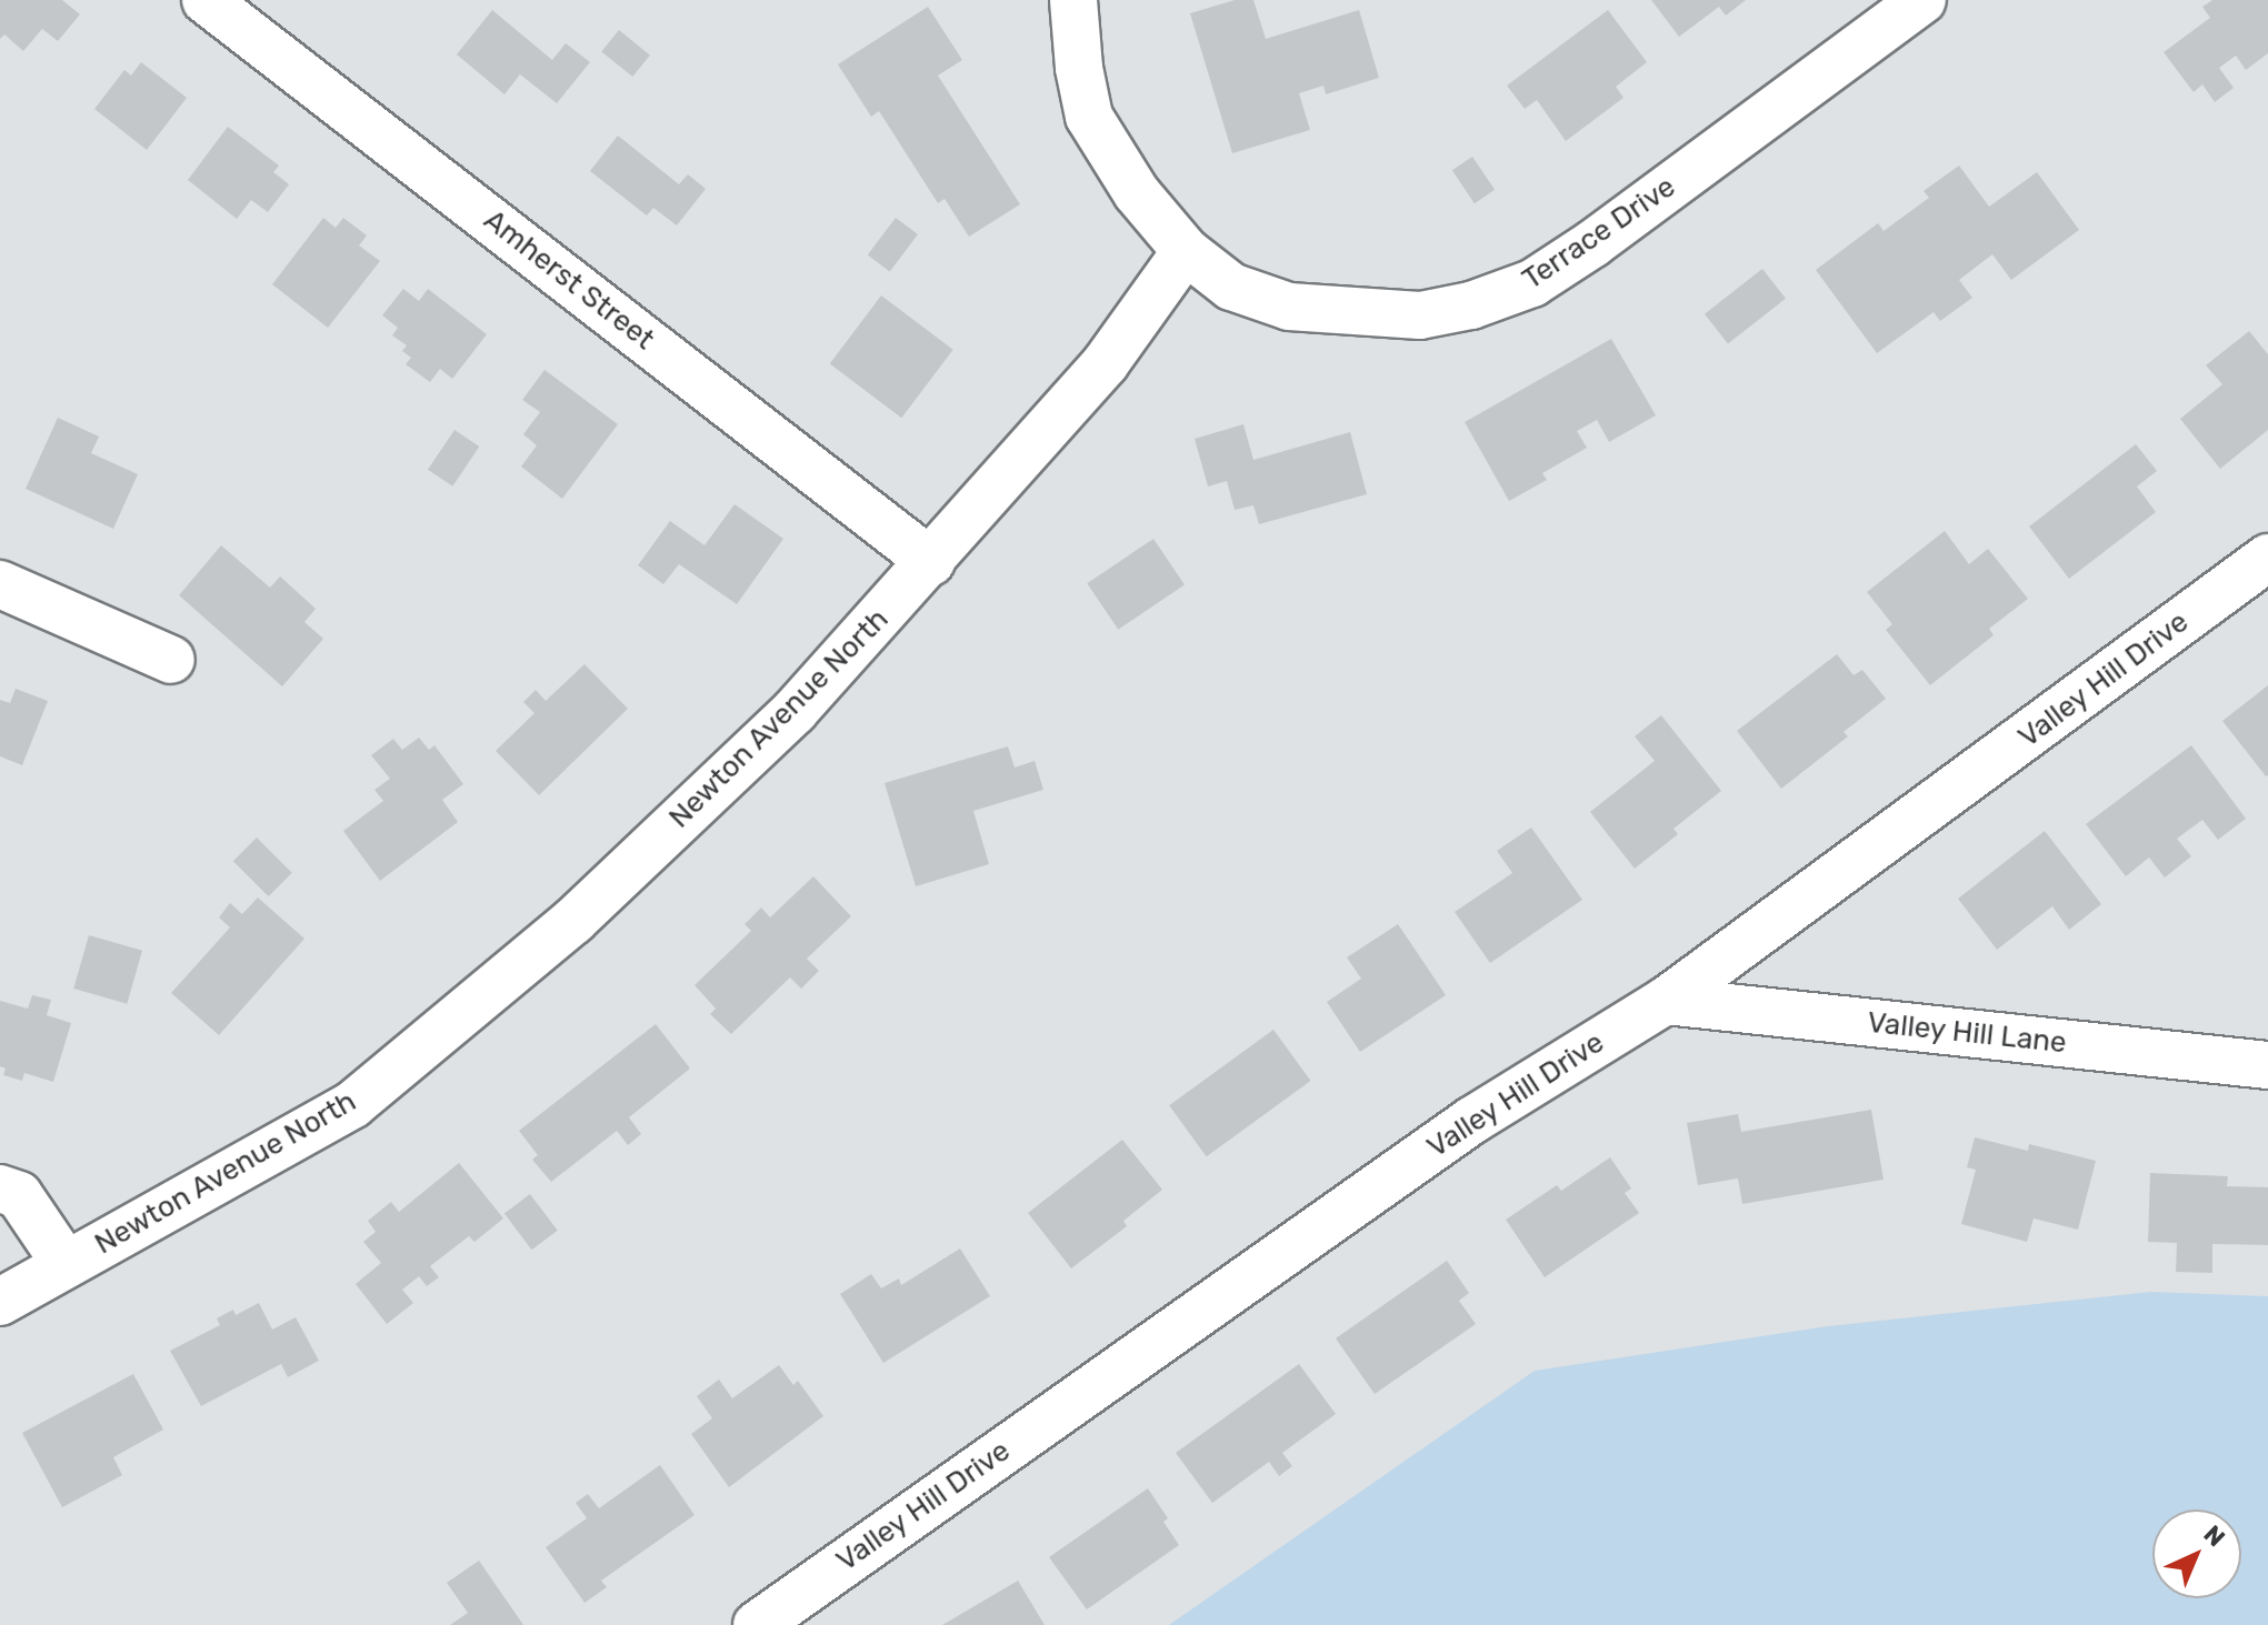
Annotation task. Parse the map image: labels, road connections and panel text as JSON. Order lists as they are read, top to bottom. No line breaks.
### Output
{"streets":{"street":["Terrace Drive","Amherst Street","Valley Hill Drive","Newton Avenue North","Valley Hill Lane"]},"crossings":[["Terrace Drive","Newton Avenue North"],["Amherst Street","Newton Avenue North"],["Valley Hill Drive","Valley Hill Lane"]],"north":"top right"}
